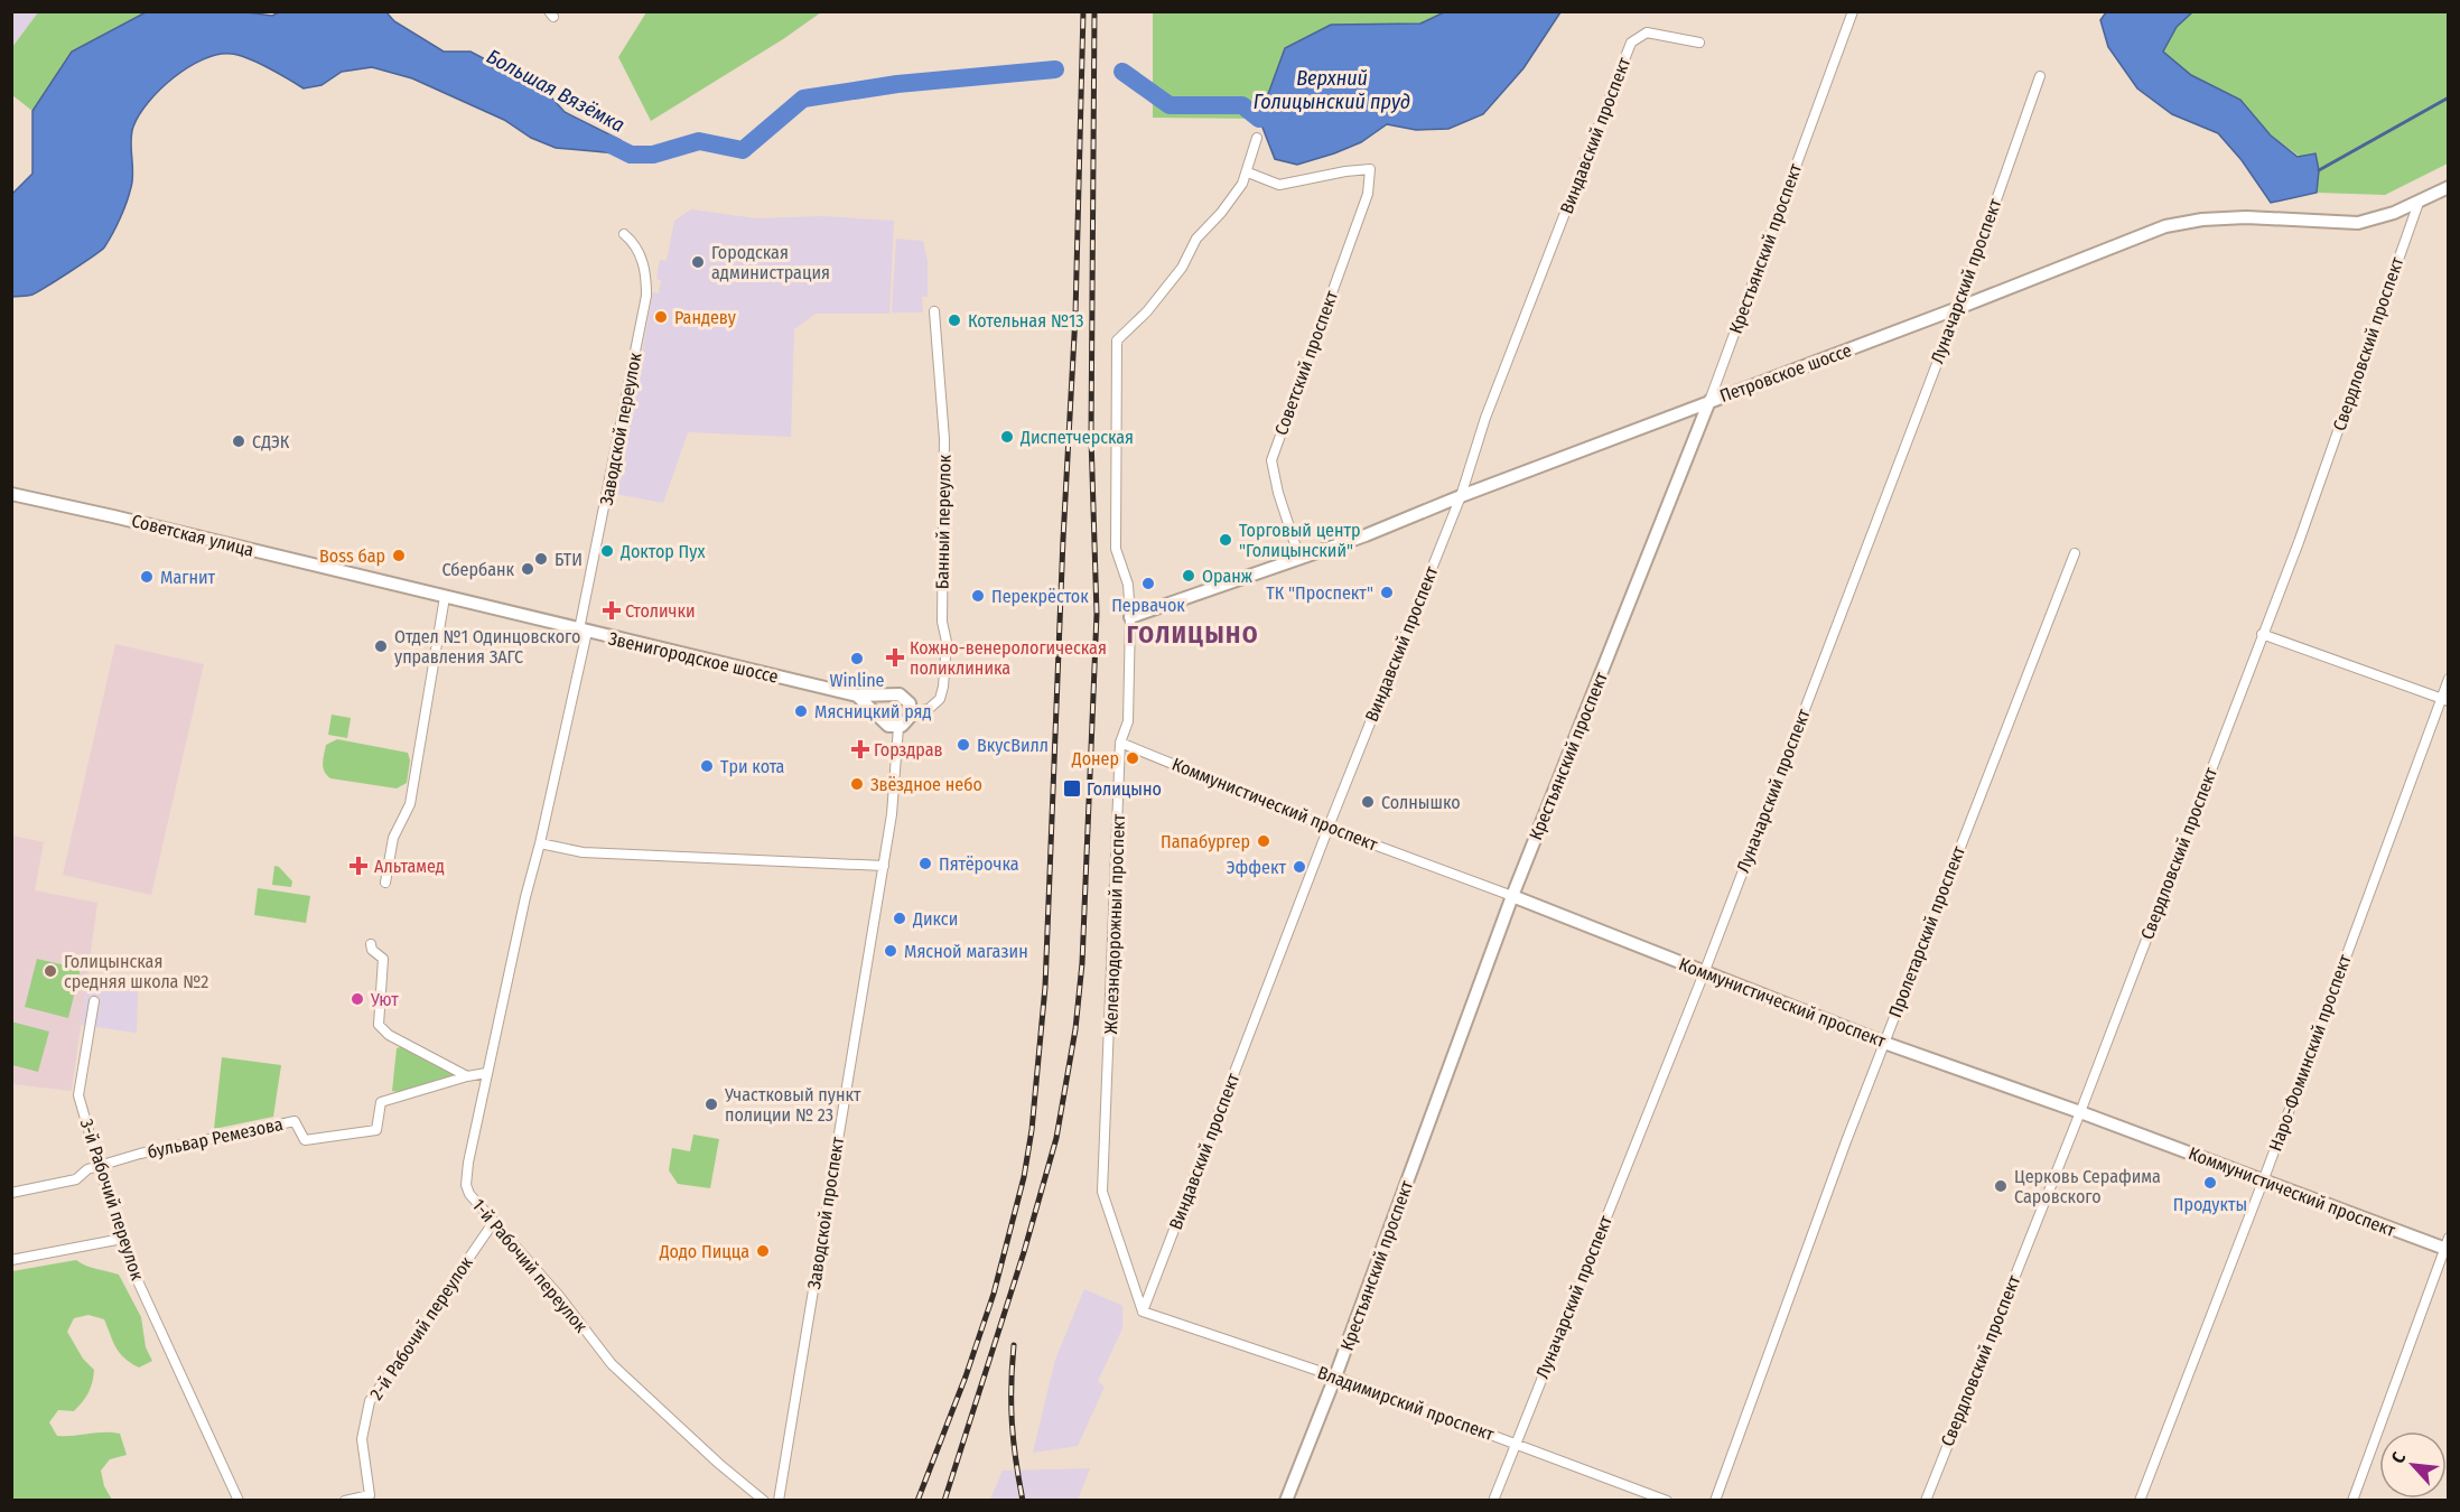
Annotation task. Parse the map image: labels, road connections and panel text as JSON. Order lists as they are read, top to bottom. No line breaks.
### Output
{"streets":{"street":["Виндавский проспект","Крестьянский проспект","Луначарский проспект","Свердловский проспект","Советский проспект","Петровское шоссе","Заводской переулок","Банный переулок","Советская улица","Звенигородское шоссе","Коммунистический проспект","Железнодорожный проспект","Пролетарский проспект","Наро-Фоминский проспект","бульвар Ремезова","3-й Рабочий переулок","Заводской проспект","1-й Рабочий переулок","2-й Рабочий переулок","Владимирский проспект"]},"crossings":[["Виндавский проспект","Петровское шоссе"],["Виндавский проспект","Коммунистический проспект"],["Виндавский проспект","Железнодорожный проспект"],["Виндавский проспект","Владимирский проспект"],["Крестьянский проспект","Петровское шоссе"],["Крестьянский проспект","Коммунистический проспект"],["Крестьянский проспект","Владимирский проспект"],["Луначарский проспект","Петровское шоссе"],["Луначарский проспект","Коммунистический проспект"],["Луначарский проспект","Владимирский проспект"],["Свердловский проспект","Петровское шоссе"],["Свердловский проспект","Коммунистический проспект"],["Советский проспект","Петровское шоссе"],["Советский проспект","Железнодорожный проспект"],["Петровское шоссе","Железнодорожный проспект"],["Заводской переулок","Звенигородское шоссе"],["Заводской переулок","1-й Рабочий переулок"],["Банный переулок","Звенигородское шоссе"],["Банный переулок","Заводской проспект"],["Советская улица","Звенигородское шоссе"],["Звенигородское шоссе","Заводской проспект"],["Звенигородское шоссе","1-й Рабочий переулок"],["Коммунистический проспект","Железнодорожный проспект"],["Коммунистический проспект","Пролетарский проспект"],["Коммунистический проспект","Наро-Фоминский проспект"],["Железнодорожный проспект","Владимирский проспект"],["бульвар Ремезова","3-й Рабочий переулок"],["бульвар Ремезова","1-й Рабочий переулок"],["1-й Рабочий переулок","2-й Рабочий переулок"]],"districts":["ГОЛИЦЫНО"],"water":["Верхний Голицынский пруд","Большая Вязёмка"],"places":{"other":["Городская администрация","Рандеву","Котельная №13","Диспетчерская","СДЭК","Торговый центр \"Голицынский\"","Доктор Пух","Boss бар","БТИ","Сбербанк","Оранж","Магнит","Первачок","ТК \"Проспект\"","Перекрёсток","Отдел №1 Одинцовского управления ЗАГС","Winline","Мясницкий ряд","ВкусВилл","Донер","Три кота","Звёздное небо","Солнышко","Папабургер","Пятёрочка","Эффект","Дикси","Мясной магазин","Голицынская средняя школа №2","Уют","Участковый пункт полиции № 23","Продукты","Церковь Серафима Саровского","Додо Пицца"],"health":["Столички","Кожно-венерологическая поликлиника","Горздрав","Альтамед"],"transit":["Голицыно"]},"north":"top left"}
